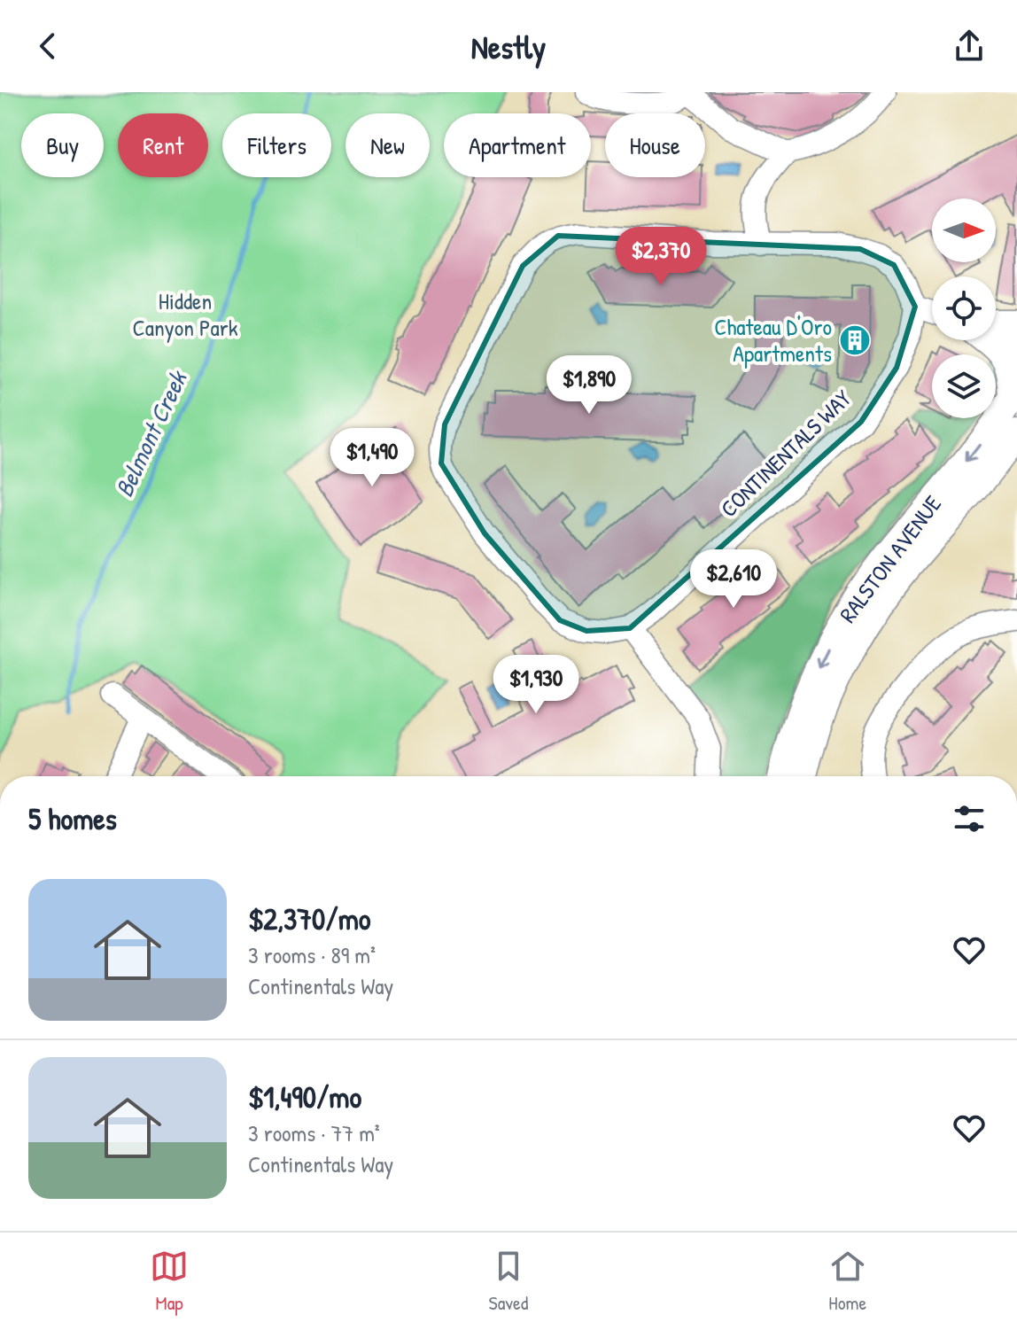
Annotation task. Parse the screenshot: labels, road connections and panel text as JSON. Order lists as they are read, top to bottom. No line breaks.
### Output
{"streets":{"main road":["RALSTON AVENUE"],"street":["CONTINENTALS WAY"]},"water":["Belmont Creek"],"parks":["Hidden Canyon Park"],"places":{"building":["Chateau D'Oro Apartments"]},"north":"right","page":{"header":"Nestly","chip":["Buy","Rent","Filters","New","Apartment","House"],"price":["$2,370","$1,890","$1,490","$2,610","$1,930"],"heading":"5 homes","list":[{"name":"$2,370/mo","note":"3 rooms · 89 m² · Continentals Way"},{"name":"$1,490/mo","note":"3 rooms · 77 m² · Continentals Way"}],"tabs":["Map","Saved","Home"]}}
